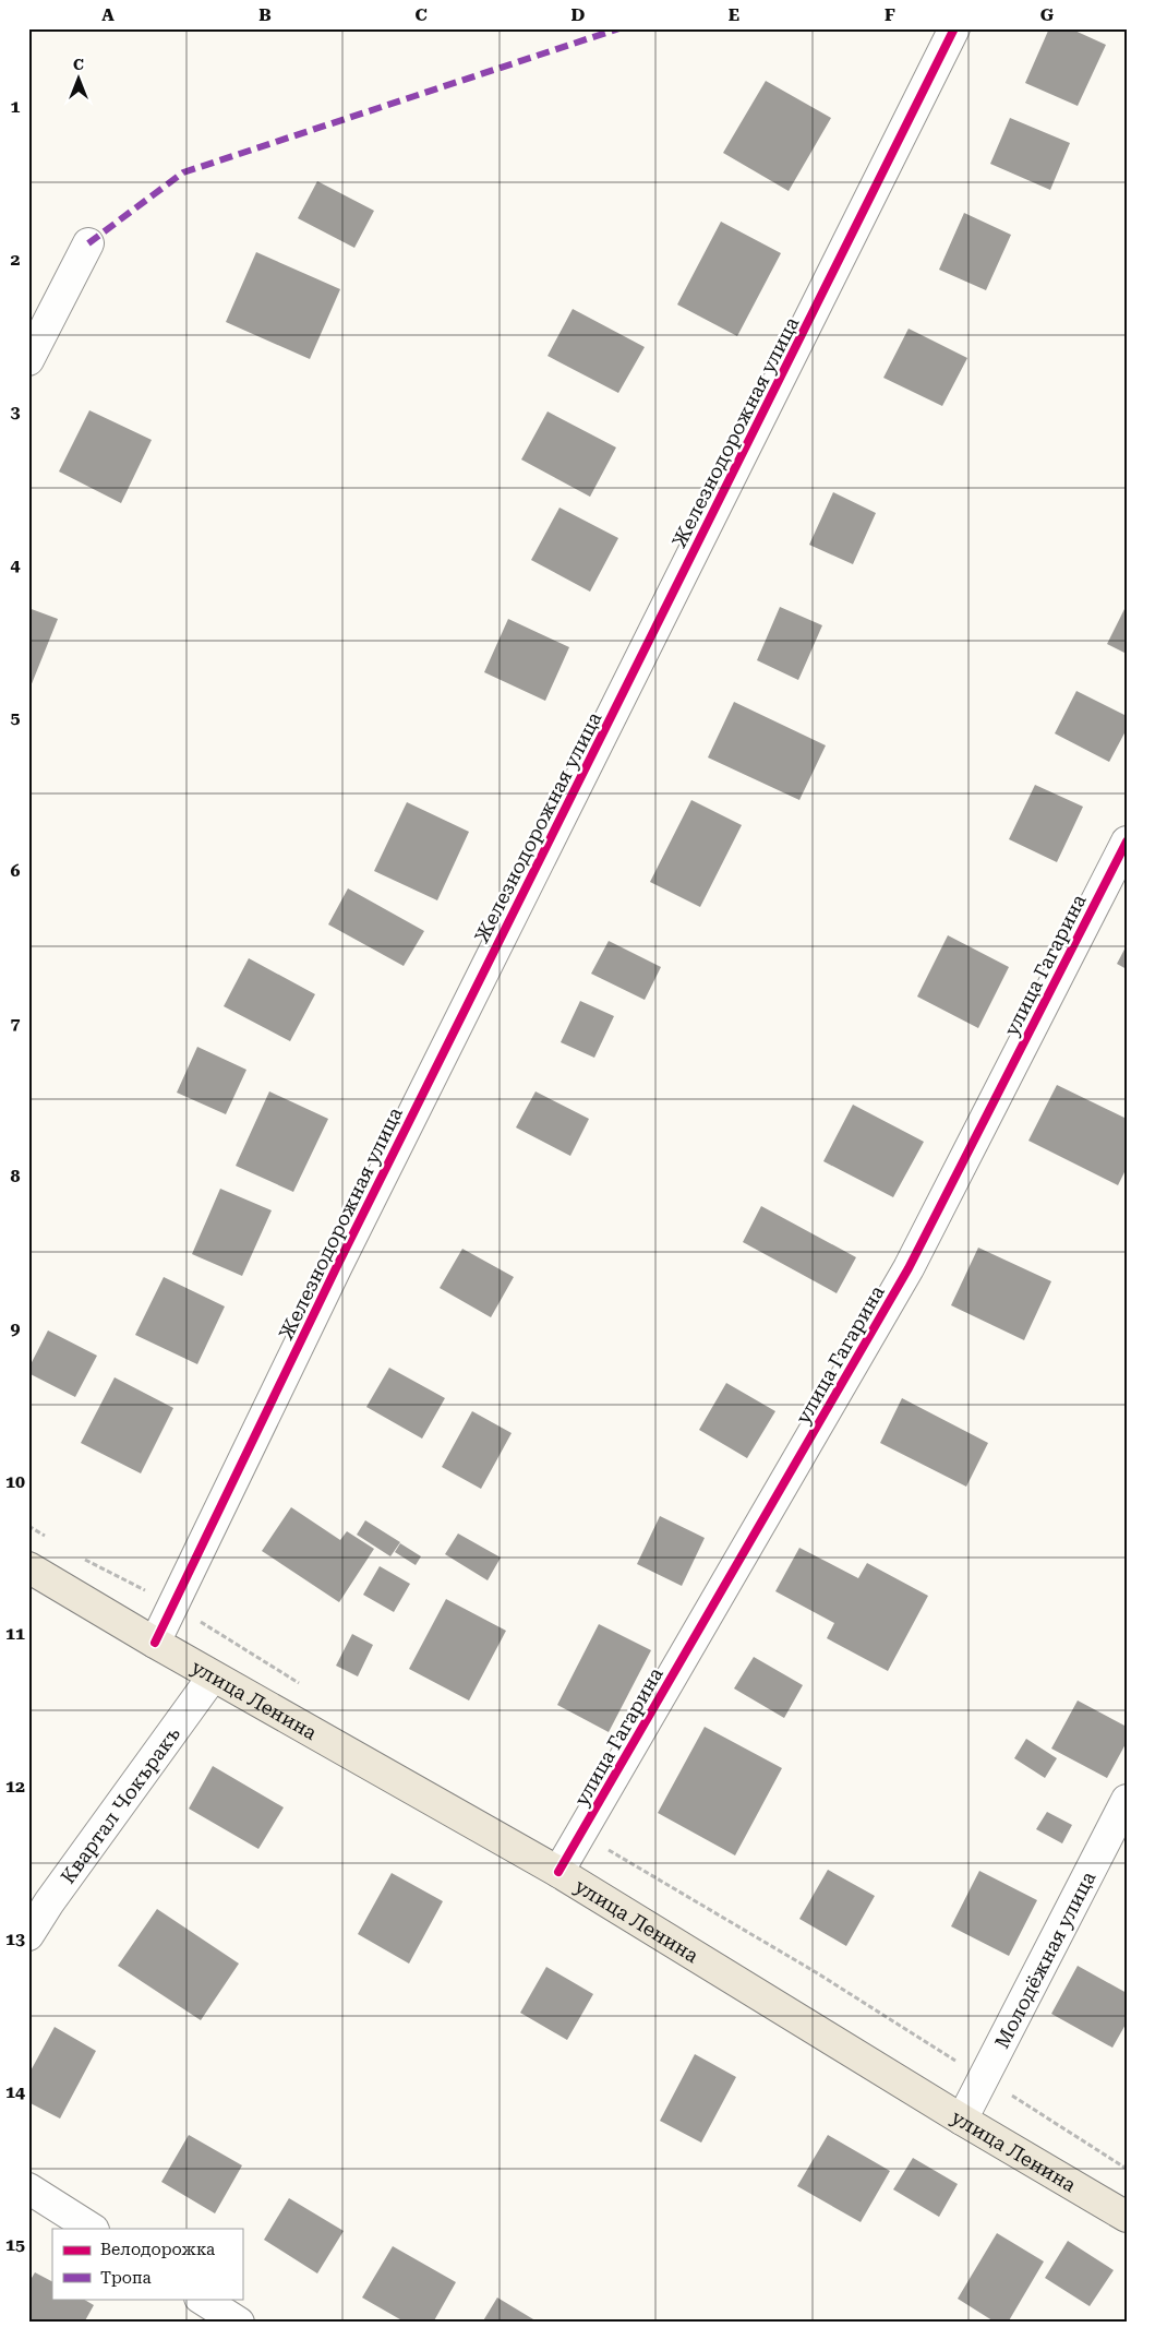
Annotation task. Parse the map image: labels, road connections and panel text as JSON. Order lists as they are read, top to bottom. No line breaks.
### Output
{"streets":{"main road":["улица Ленина"],"street":["Железнодорожная улица","улица Гагарина","Квартал Чокъракъ","Молодёжная улица"]},"crossings":[["Железнодорожная улица","улица Ленина"],["улица Гагарина","улица Ленина"],["улица Ленина","Квартал Чокъракъ"],["улица Ленина","Молодёжная улица"]],"legend":["Велодорожка","Тропа"],"north":"top","grid":{"columns":["A","B","C","D","E","F","G"],"rows":["1","2","3","4","5","6","7","8","9","10","11","12","13","14","15"]}}
